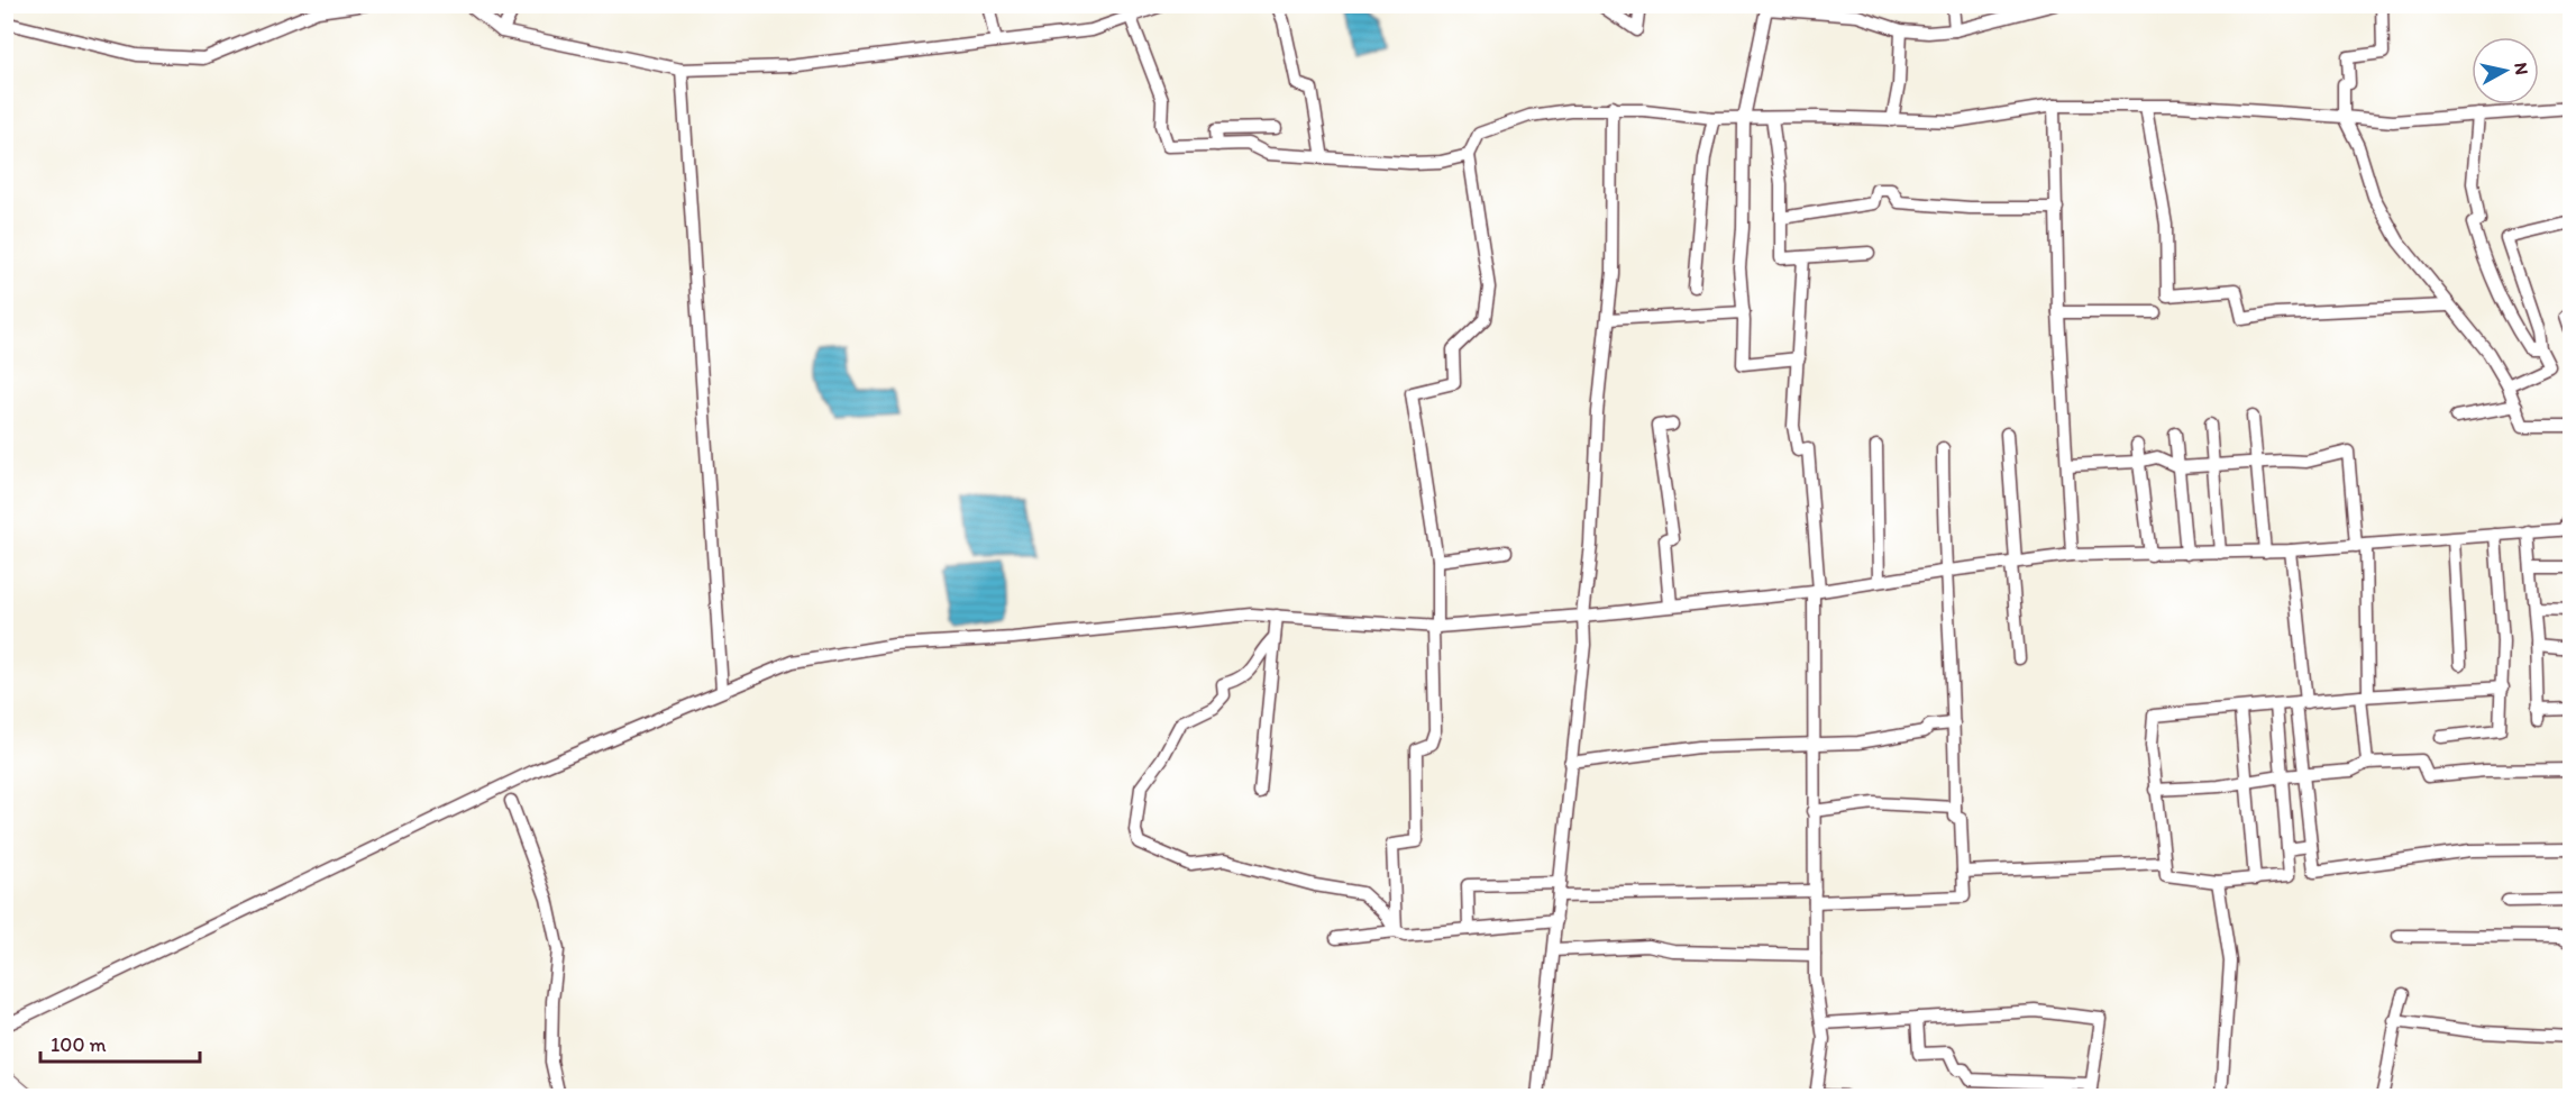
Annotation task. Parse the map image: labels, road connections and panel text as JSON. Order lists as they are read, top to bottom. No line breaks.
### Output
{"scale_bar":"100 m","north":"right"}
